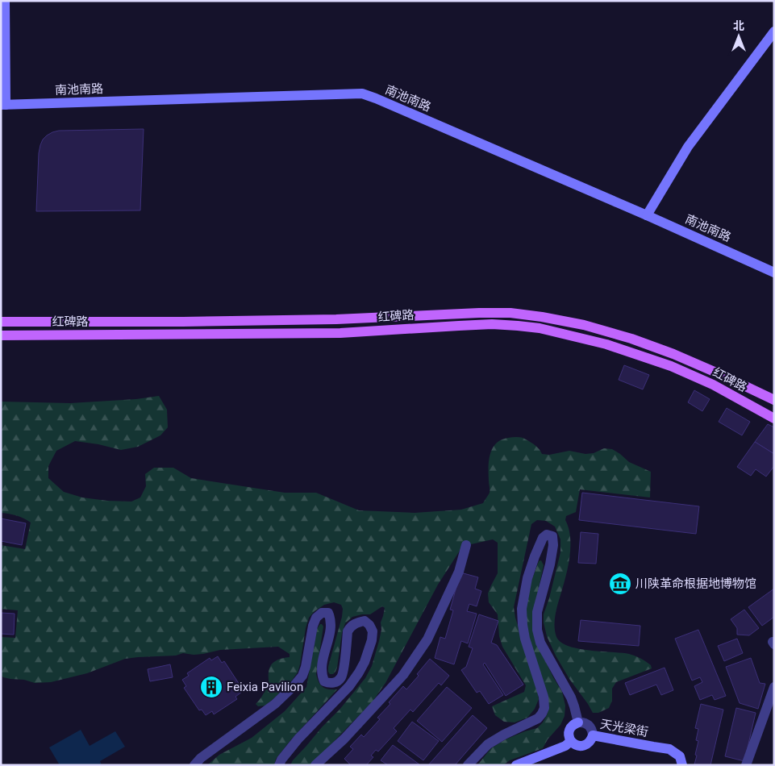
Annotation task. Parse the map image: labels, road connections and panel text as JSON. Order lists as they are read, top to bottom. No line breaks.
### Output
{"streets":{"main road":["红碑路"],"street":["南池南路","天光梁街"]},"places":{"museum":["川陕革命根据地博物馆"],"building":["Feixia Pavilion"]},"north":"top"}
